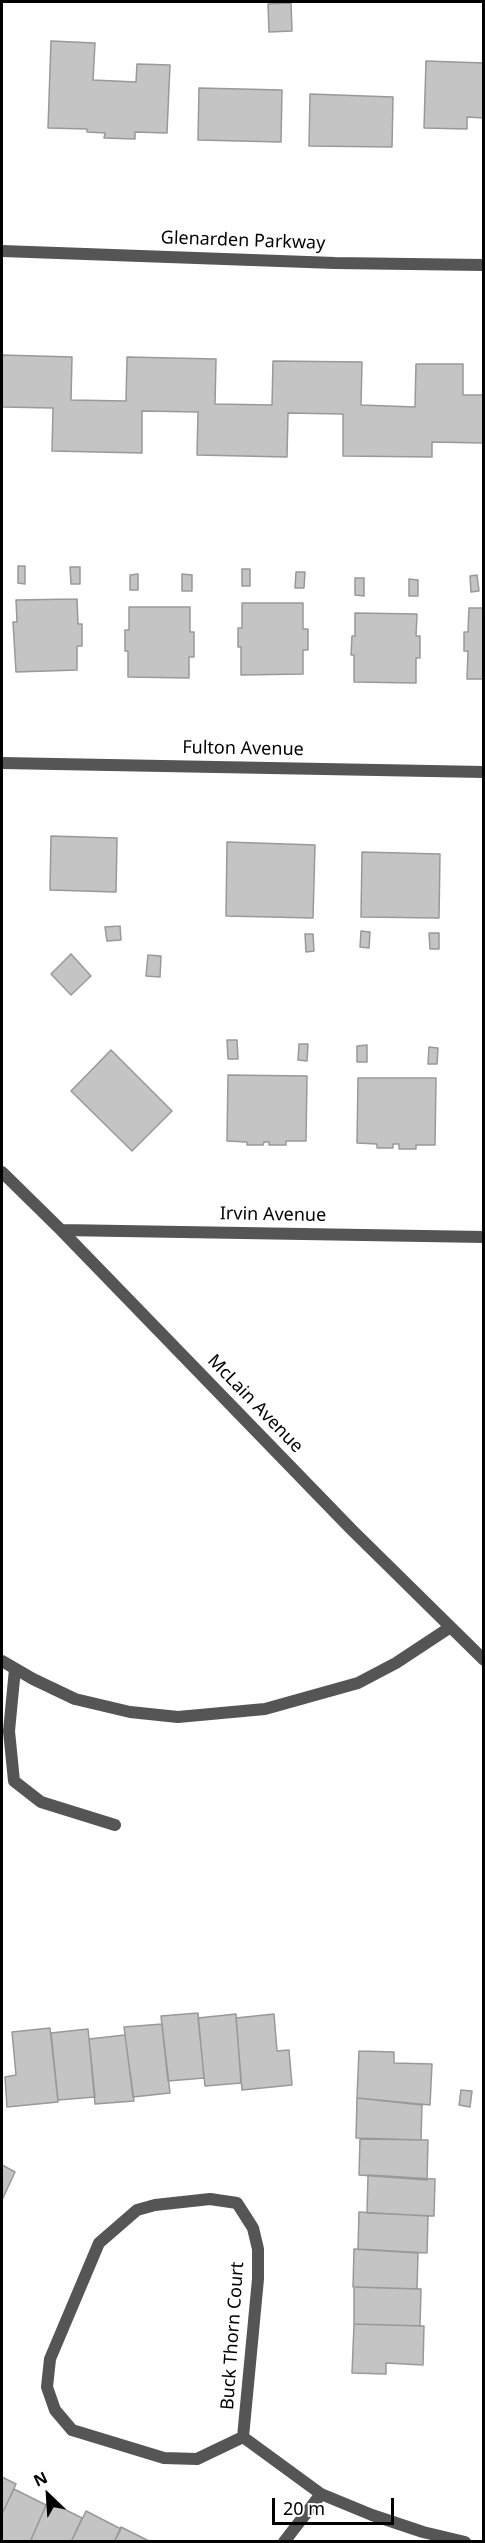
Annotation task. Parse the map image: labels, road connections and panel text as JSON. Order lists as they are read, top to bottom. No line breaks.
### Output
{"streets":{"street":["Glenarden Parkway","Fulton Avenue","Irvin Avenue","McLain Avenue","Buck Thorn Court"]},"crossings":[["Irvin Avenue","McLain Avenue"]],"scale_bar":"20 m","north":"top left"}
